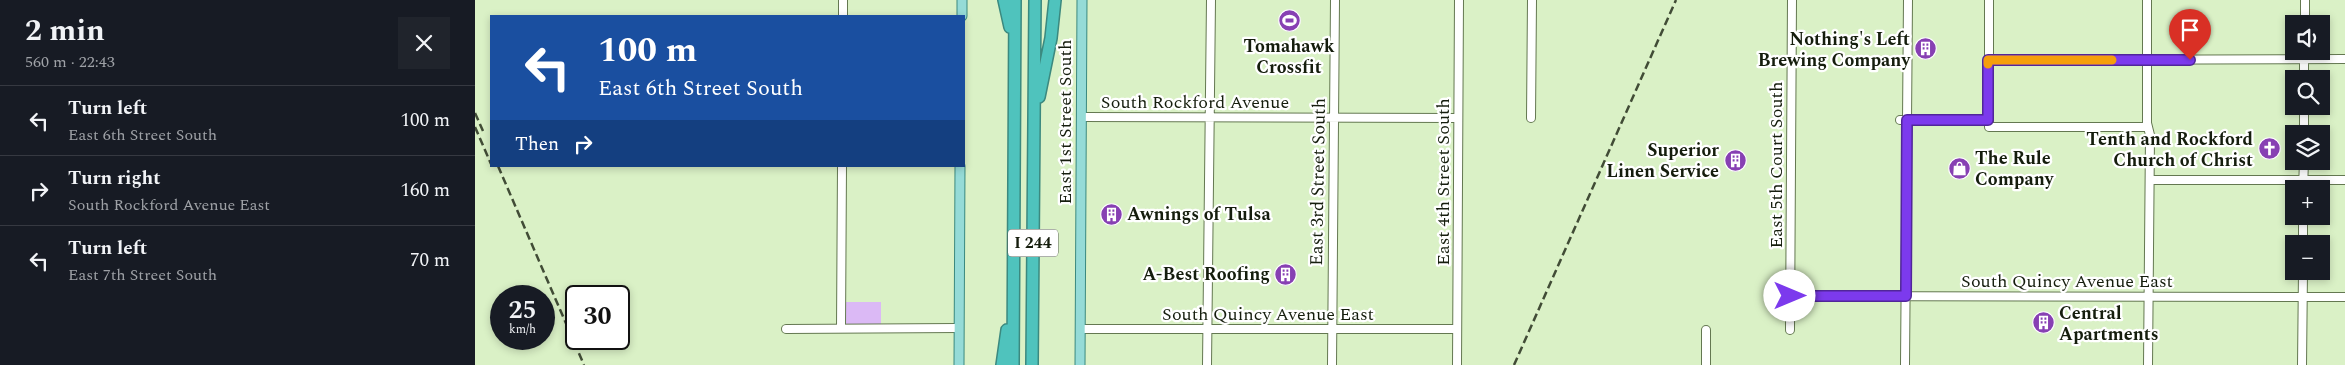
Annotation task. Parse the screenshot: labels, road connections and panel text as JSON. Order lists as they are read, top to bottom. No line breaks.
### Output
{"streets":{"highway":["I 244"],"main road":["East 1st Street South"],"street":["South Rockford Avenue","East 5th Court South","East 3rd Street South","East 4th Street South","South Quincy Avenue East"]},"crossings":[["South Rockford Avenue","East 1st Street South"],["South Rockford Avenue","East 3rd Street South"],["South Rockford Avenue","East 4th Street South"],["East 1st Street South","South Quincy Avenue East"],["East 5th Court South","South Quincy Avenue East"],["East 3rd Street South","South Quincy Avenue East"],["East 4th Street South","South Quincy Avenue East"]],"places":{"sports":["Tomahawk Crossfit"],"building":["Nothing's Left Brewing Company","Superior Linen Service","Awnings of Tulsa","A-Best Roofing","Central Apartments"],"church":["Tenth and Rockford Church of Christ"],"shop":["The Rule Company"]},"page":{"heading":["2 min","560 m · 22:43"],"map_buttons":["+","−"],"turn":["100 m","East 6th Street South"],"list":[{"name":"Turn left","note":"East 6th Street South","value":"100 m"},{"name":"Turn right","note":"South Rockford Avenue East","value":"160 m"},{"name":"Turn left","note":"East 7th Street South","value":"70 m"}],"then":"Then","speed":"25 km/h","limit":"30"}}
